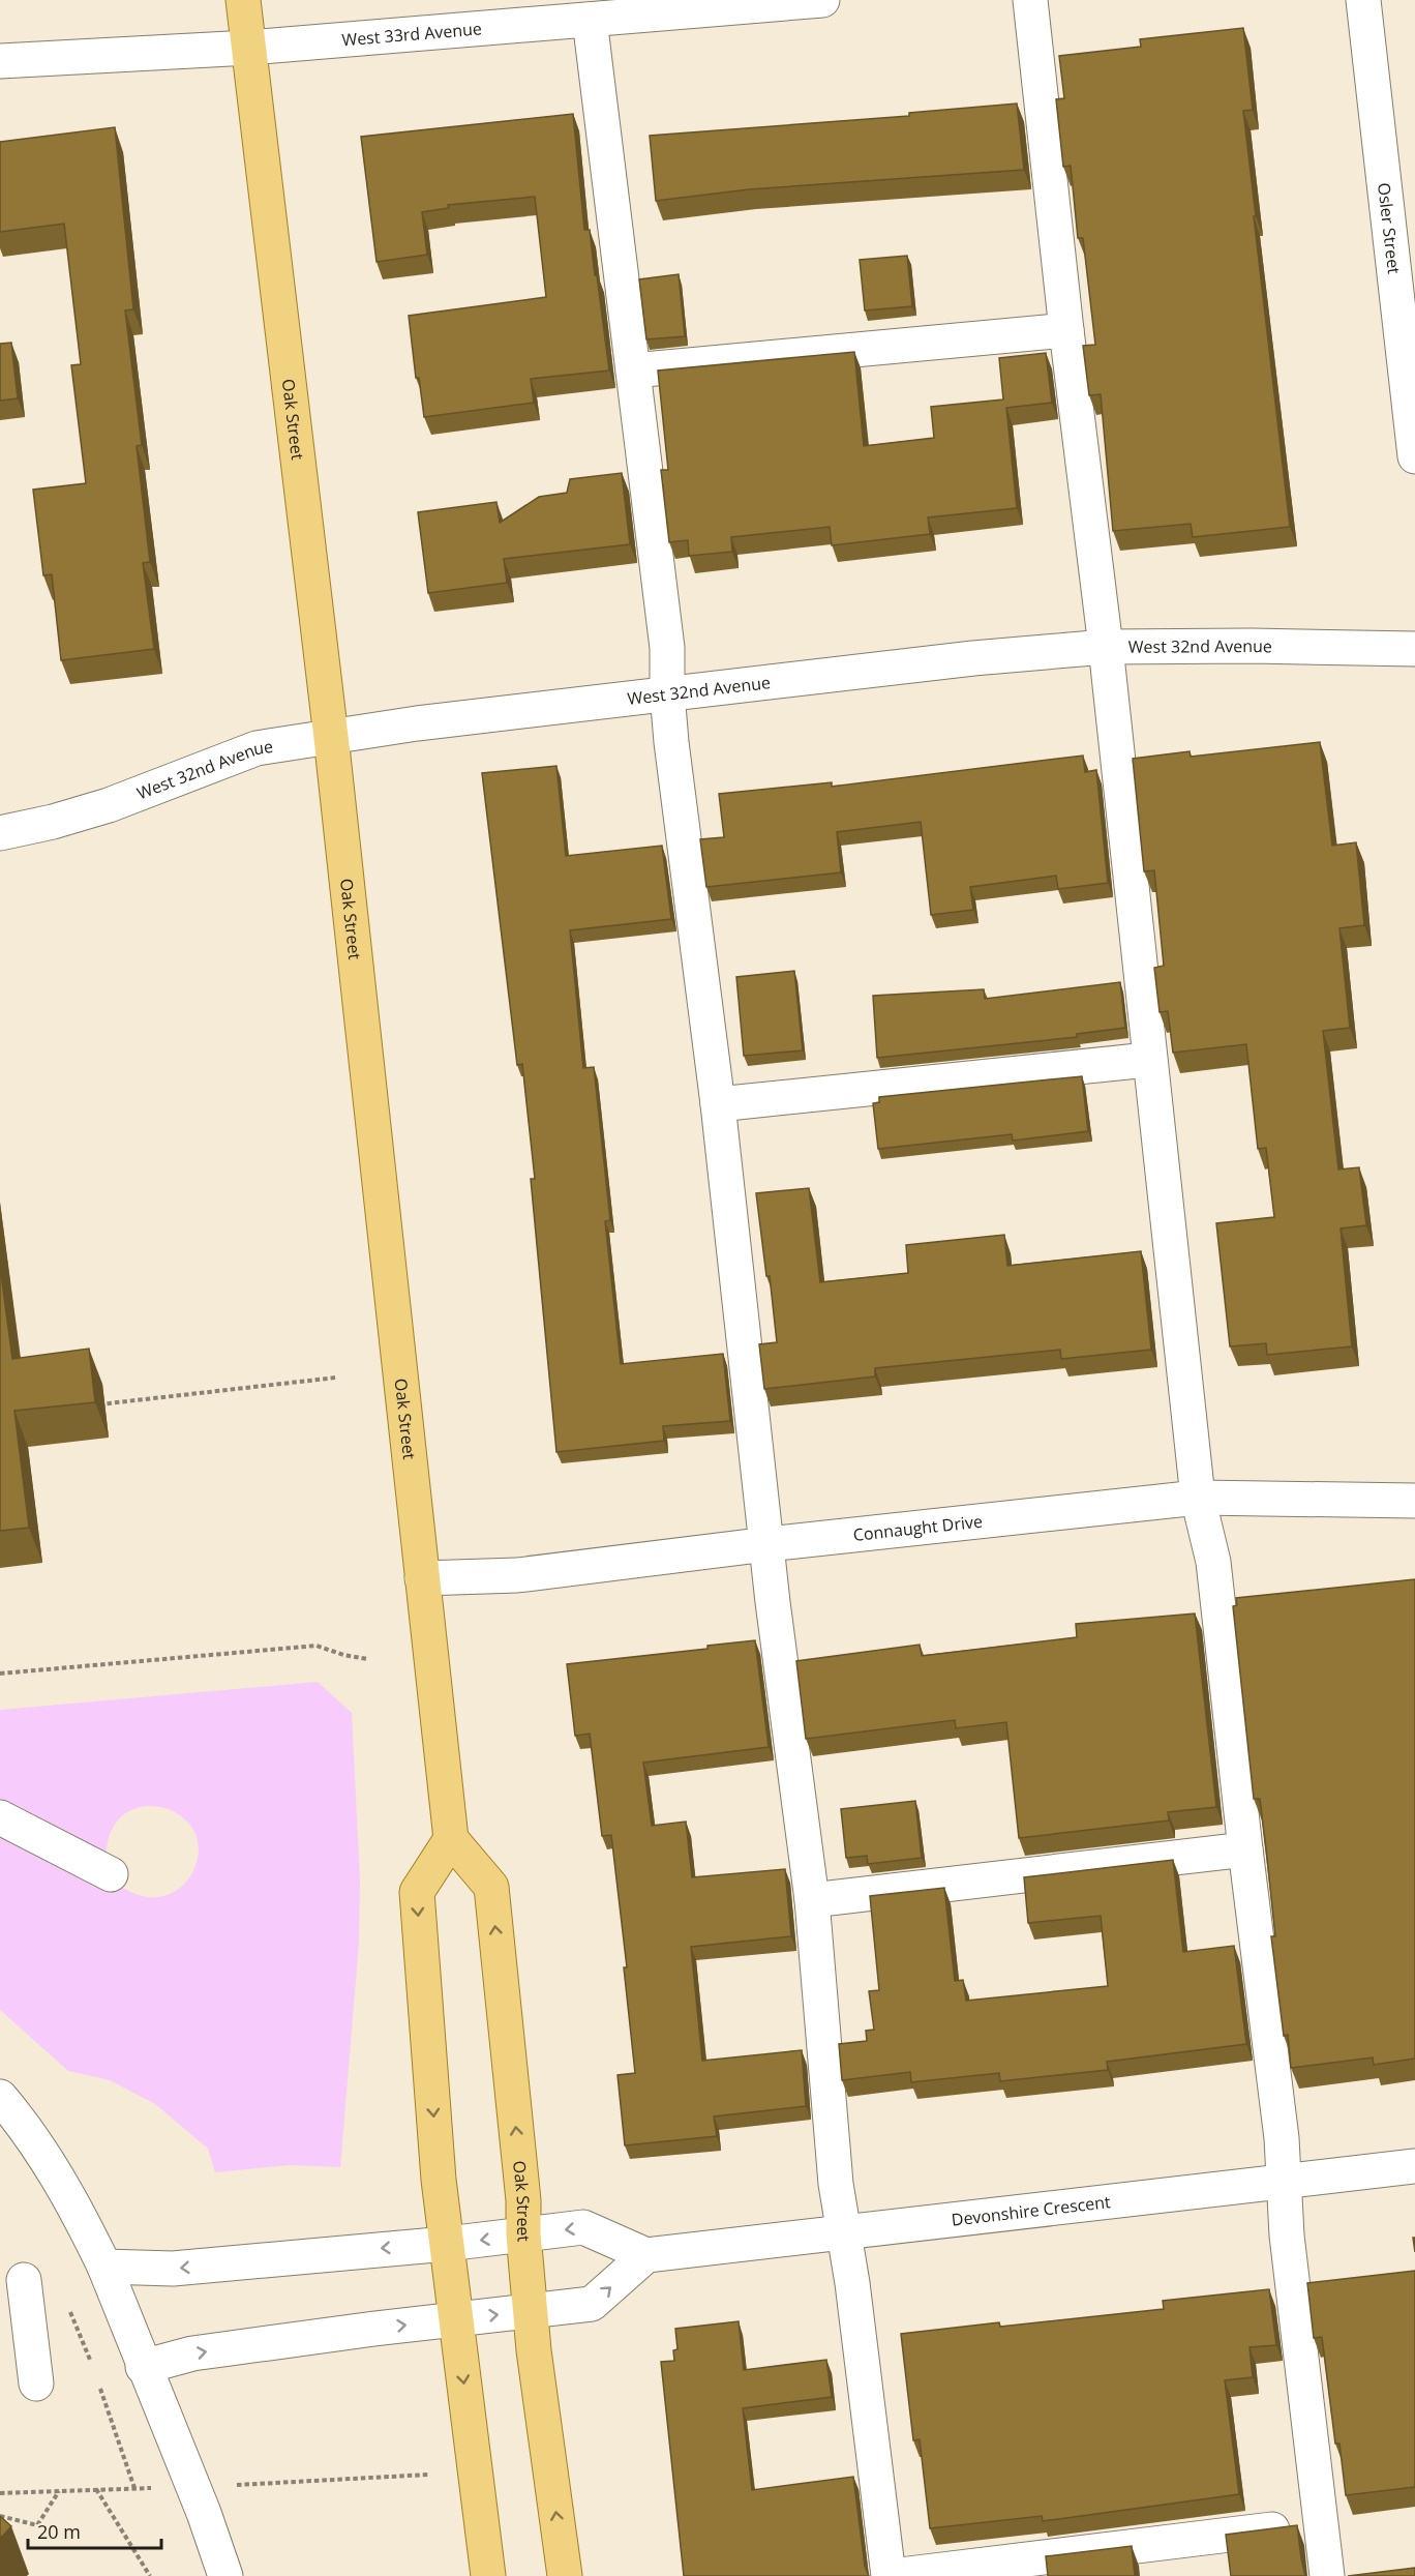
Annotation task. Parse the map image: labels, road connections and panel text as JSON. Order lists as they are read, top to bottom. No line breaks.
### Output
{"streets":{"main road":["Oak Street"],"street":["West 33rd Avenue","Osler Street","West 32nd Avenue","Connaught Drive","Devonshire Crescent"]},"crossings":[["West 33rd Avenue","Oak Street"],["Oak Street","West 32nd Avenue"],["Oak Street","Connaught Drive"]],"scale_bar":"20 m"}
